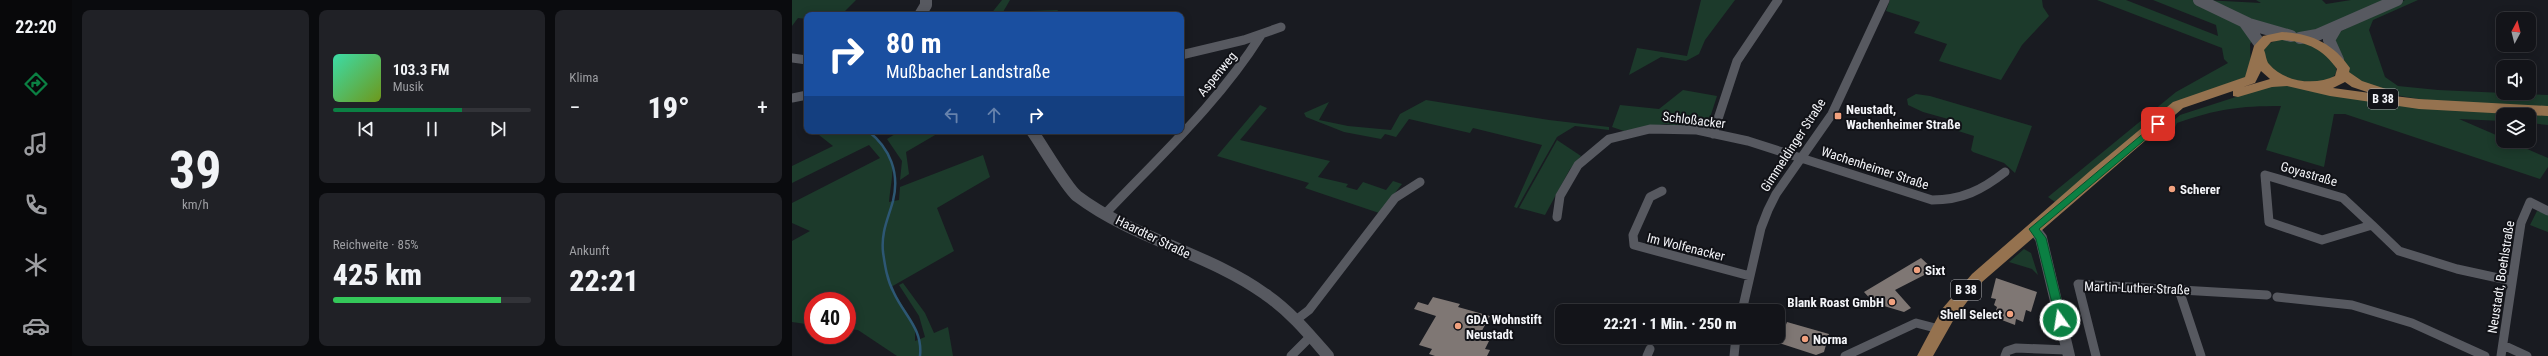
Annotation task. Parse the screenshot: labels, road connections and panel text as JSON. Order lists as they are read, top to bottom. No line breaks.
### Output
{"streets":{"main road":["B 38"],"street":["Aspenweg","Schloßacker","Gimmeldinger Straße","Wachenheimer Straße","Goyastraße","Haardter Straße","Im Wolfenacker","Neustadt, Boehlstraße","Martin-Luther-Straße"]},"crossings":[["Aspenweg","Haardter Straße"],["Schloßacker","Gimmeldinger Straße"],["Schloßacker","Wachenheimer Straße"],["Gimmeldinger Straße","Wachenheimer Straße"],["Gimmeldinger Straße","Im Wolfenacker"],["Goyastraße","Neustadt, Boehlstraße"]],"places":{"transit":["Neustadt, Wachenheimer Straße"],"other":["Scherer","Sixt","Blank Roast GmbH","Shell Select","GDA Wohnstift Neustadt","Norma"]},"north":"top","page":{"tabs":"22:20","tile":[["39","km/h"],"Klima",["Reichweite · 85%","425 km"],["Ankunft","22:21"]],"turn":["80 m","Mußbacher Landstraße"],"song":["103.3 FM","Musik"],"heat":["−","19°","+"],"limit":"40","trip":"22:21 · 1 Min. · 250 m"}}
